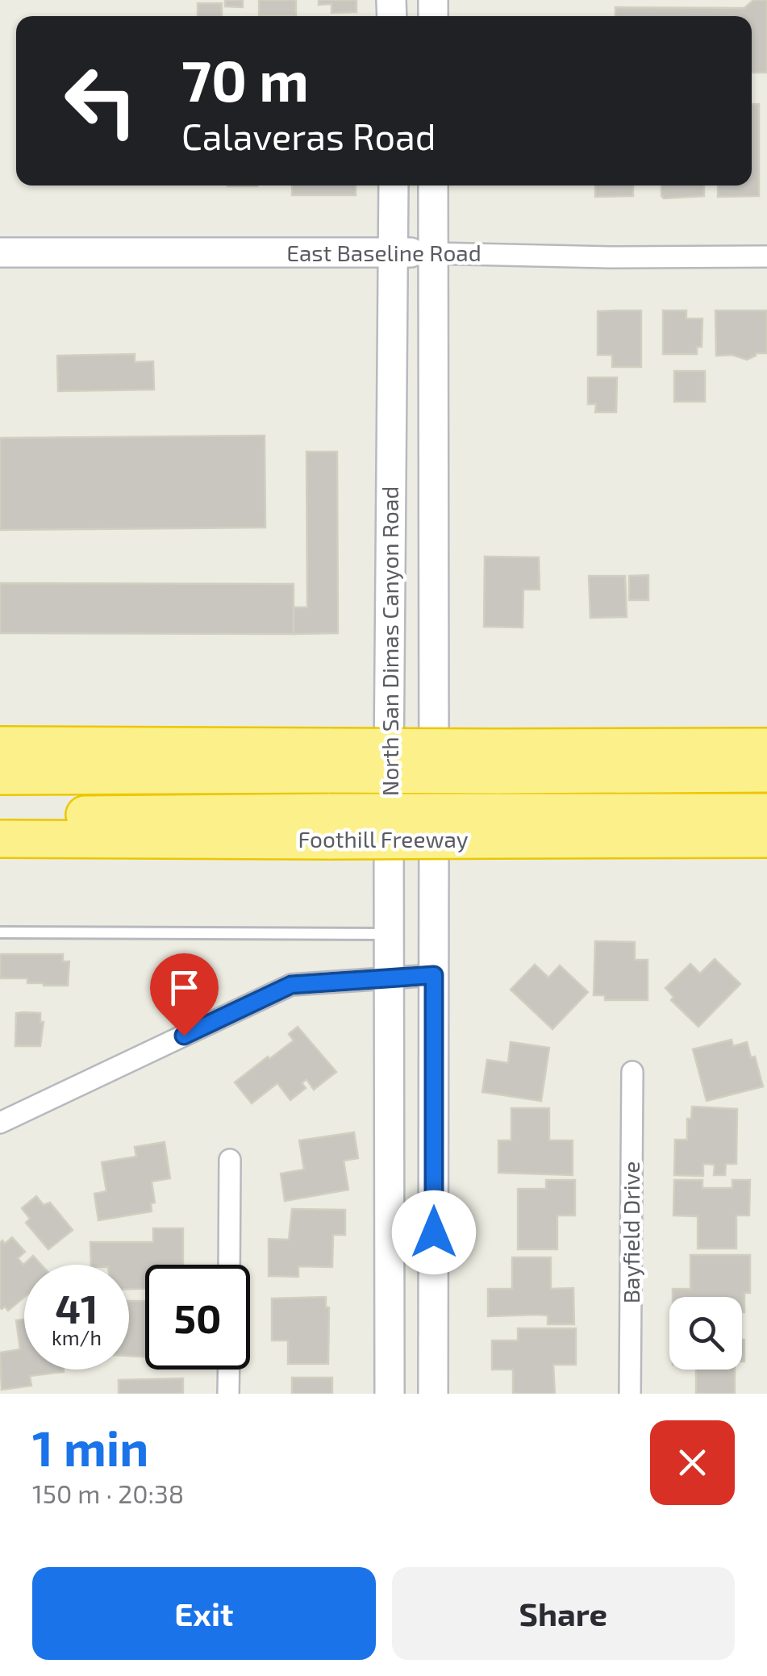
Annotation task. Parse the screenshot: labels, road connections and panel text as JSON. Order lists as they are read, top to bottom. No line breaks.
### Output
{"streets":{"highway":["Foothill Freeway"],"main road":["East Baseline Road","North San Dimas Canyon Road"],"street":["Bayfield Drive"]},"crossings":[["East Baseline Road","North San Dimas Canyon Road"]],"page":{"turn":["70 m","Calaveras Road"],"speed":"41 km/h","limit":"50","heading":["1 min","150 m · 20:38"],"buttons":["Exit","Share"]}}
